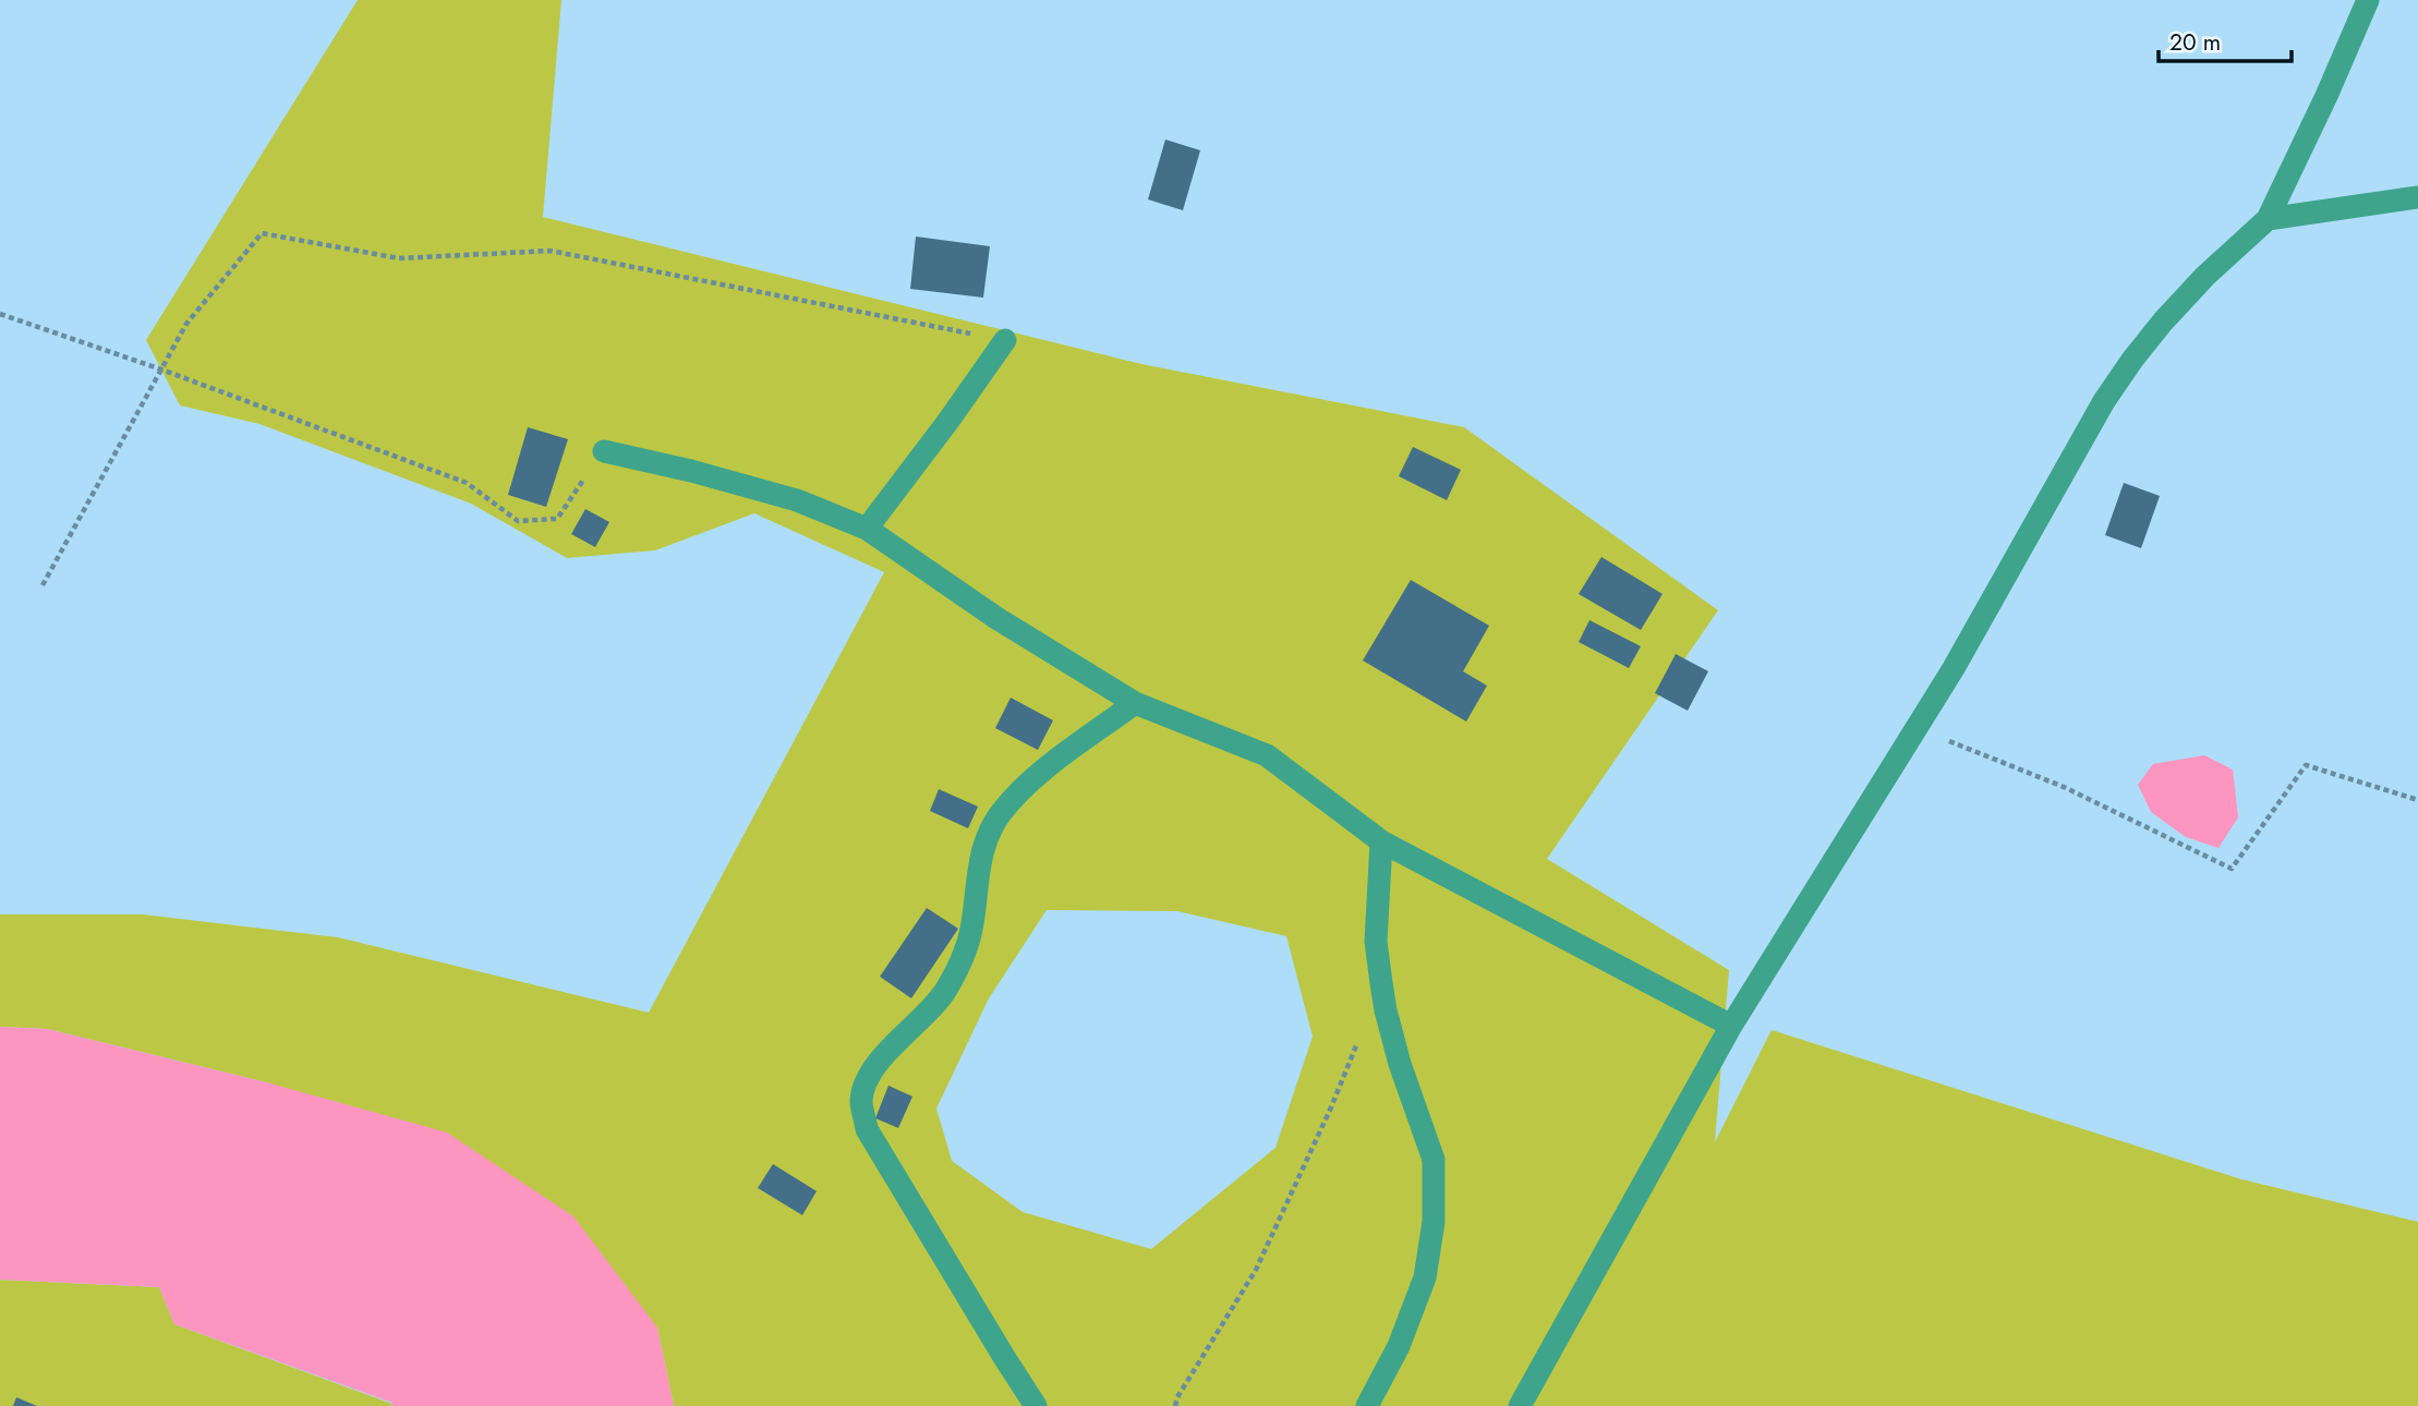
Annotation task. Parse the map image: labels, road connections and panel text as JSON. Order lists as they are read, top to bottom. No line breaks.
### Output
{"scale_bar":"20 m"}
